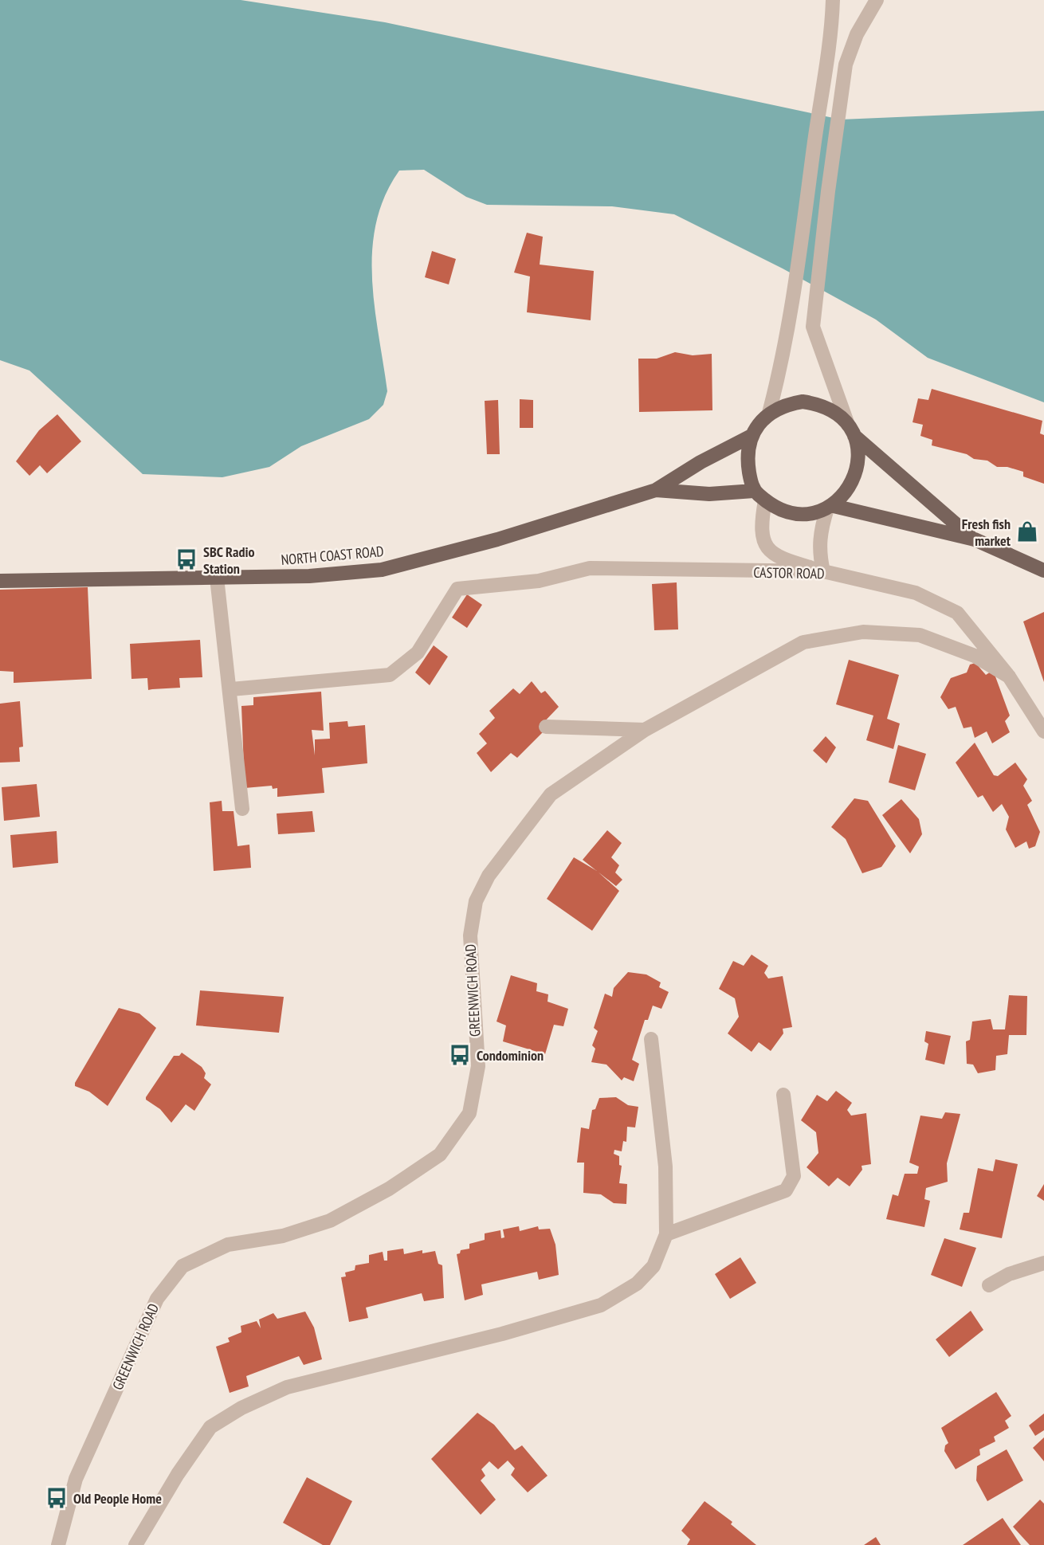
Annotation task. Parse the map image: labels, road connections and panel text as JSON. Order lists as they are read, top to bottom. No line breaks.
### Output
{"streets":{"main road":["NORTH COAST ROAD"],"street":["CASTOR ROAD","GREENWICH ROAD"]},"crossings":[["CASTOR ROAD","GREENWICH ROAD"]],"places":{"shop":["Fresh fish market"],"bus stop":["SBC Radio Station","Condominion","Old People Home"]}}
